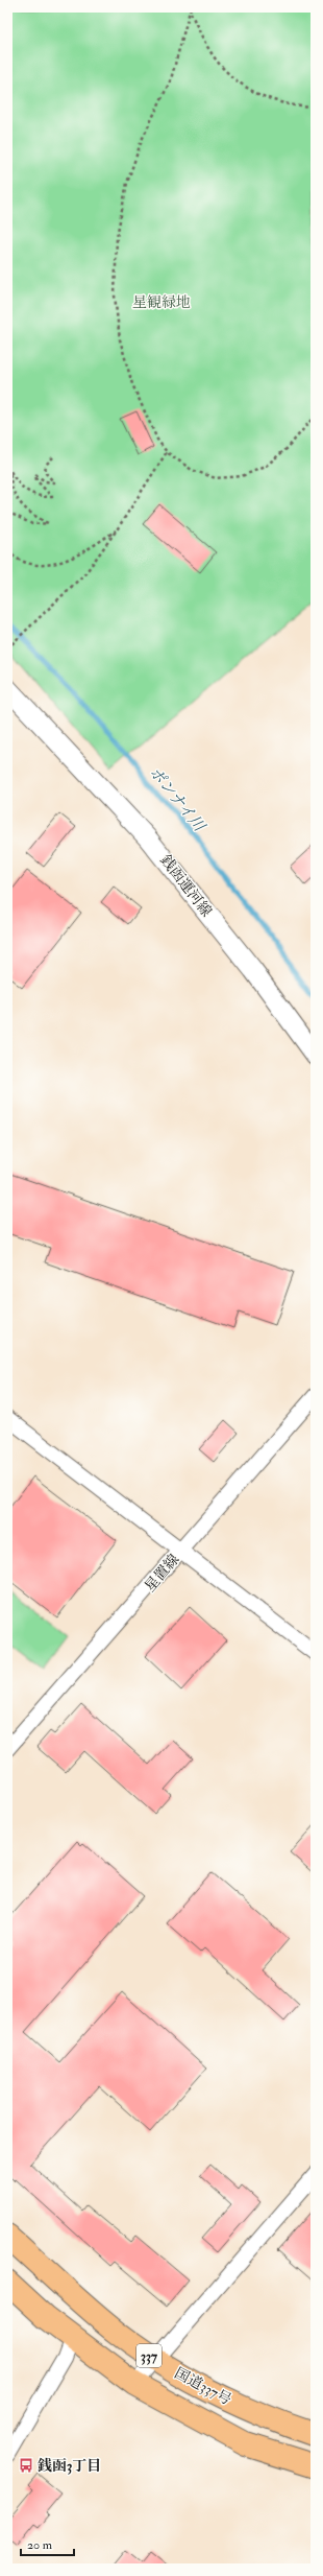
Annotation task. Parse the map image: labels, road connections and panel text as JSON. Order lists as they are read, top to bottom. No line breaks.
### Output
{"streets":{"highway":["337","国道337号"],"street":["銭函運河線","星置線"]},"water":["ポンナイ川"],"parks":["星観緑地"],"places":{"bus stop":["銭函3丁目"]},"scale_bar":"20 m"}
